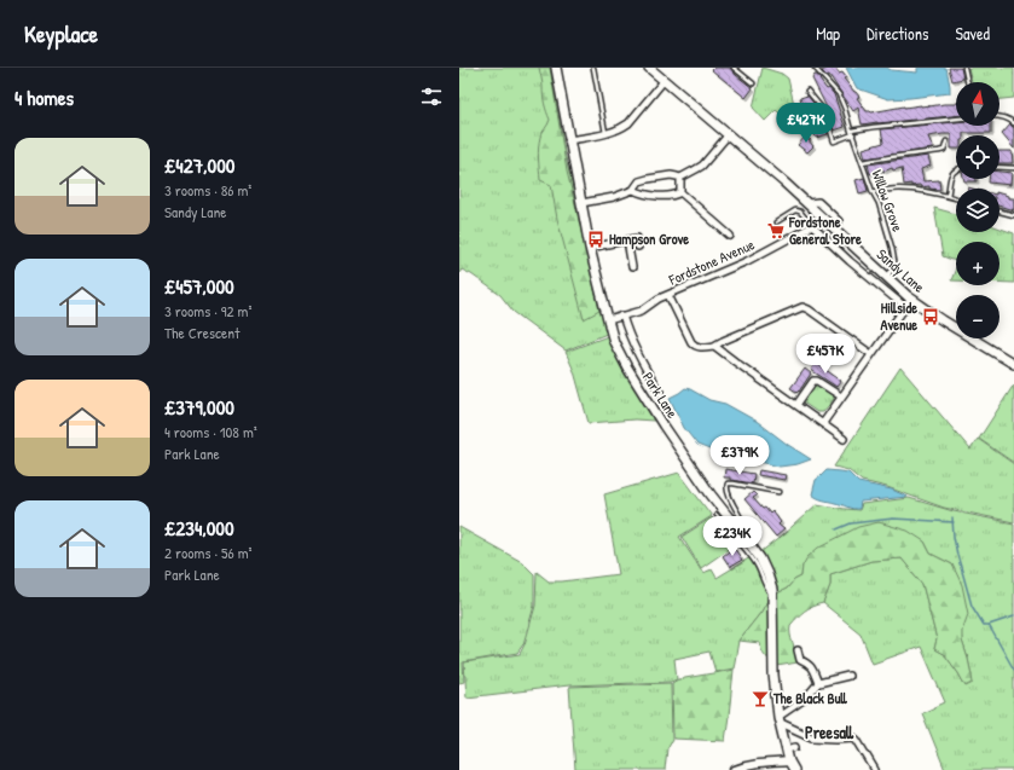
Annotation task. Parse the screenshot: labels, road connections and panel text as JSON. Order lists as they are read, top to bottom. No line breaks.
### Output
{"streets":{"main road":["Sandy Lane","Park Lane"],"street":["Fordstone Avenue"],"lane":["Willow Grove"]},"crossings":[["Willow Grove","Sandy Lane"],["Fordstone Avenue","Sandy Lane"],["Fordstone Avenue","Park Lane"]],"districts":["Preesall"],"places":{"supermarket":["Fordstone General Store"],"bus stop":["Hampson Grove","Hillside Avenue"],"bar":["The Black Bull"]},"north":"top","page":{"header":"Keyplace","nav":["Map","Directions","Saved"],"heading":"4 homes","map_buttons":["+","−"],"price":["£427K","£457K","£379K","£234K"],"list":[{"name":"£427,000","note":"3 rooms · 86 m² · Sandy Lane"},{"name":"£457,000","note":"3 rooms · 92 m² · The Crescent"},{"name":"£379,000","note":"4 rooms · 108 m² · Park Lane"},{"name":"£234,000","note":"2 rooms · 56 m² · Park Lane"}]}}
